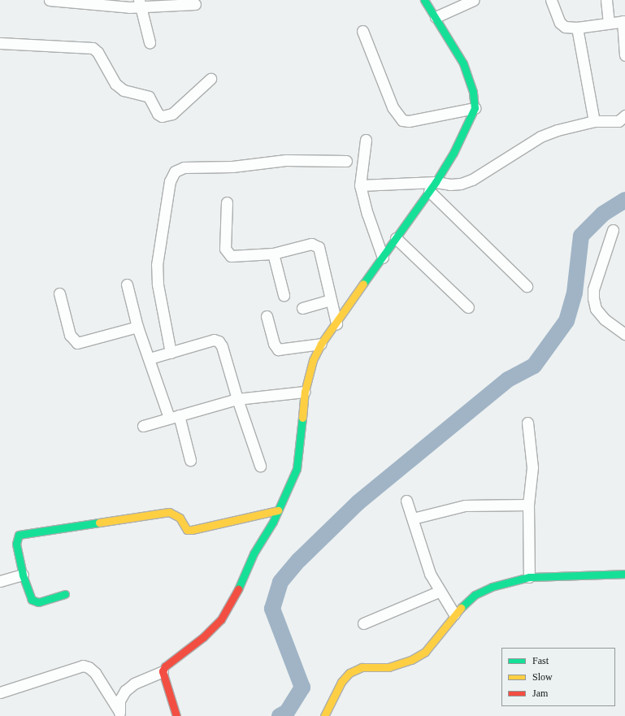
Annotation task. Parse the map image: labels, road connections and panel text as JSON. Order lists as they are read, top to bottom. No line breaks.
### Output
{"legend":["Fast","Slow","Jam"]}
